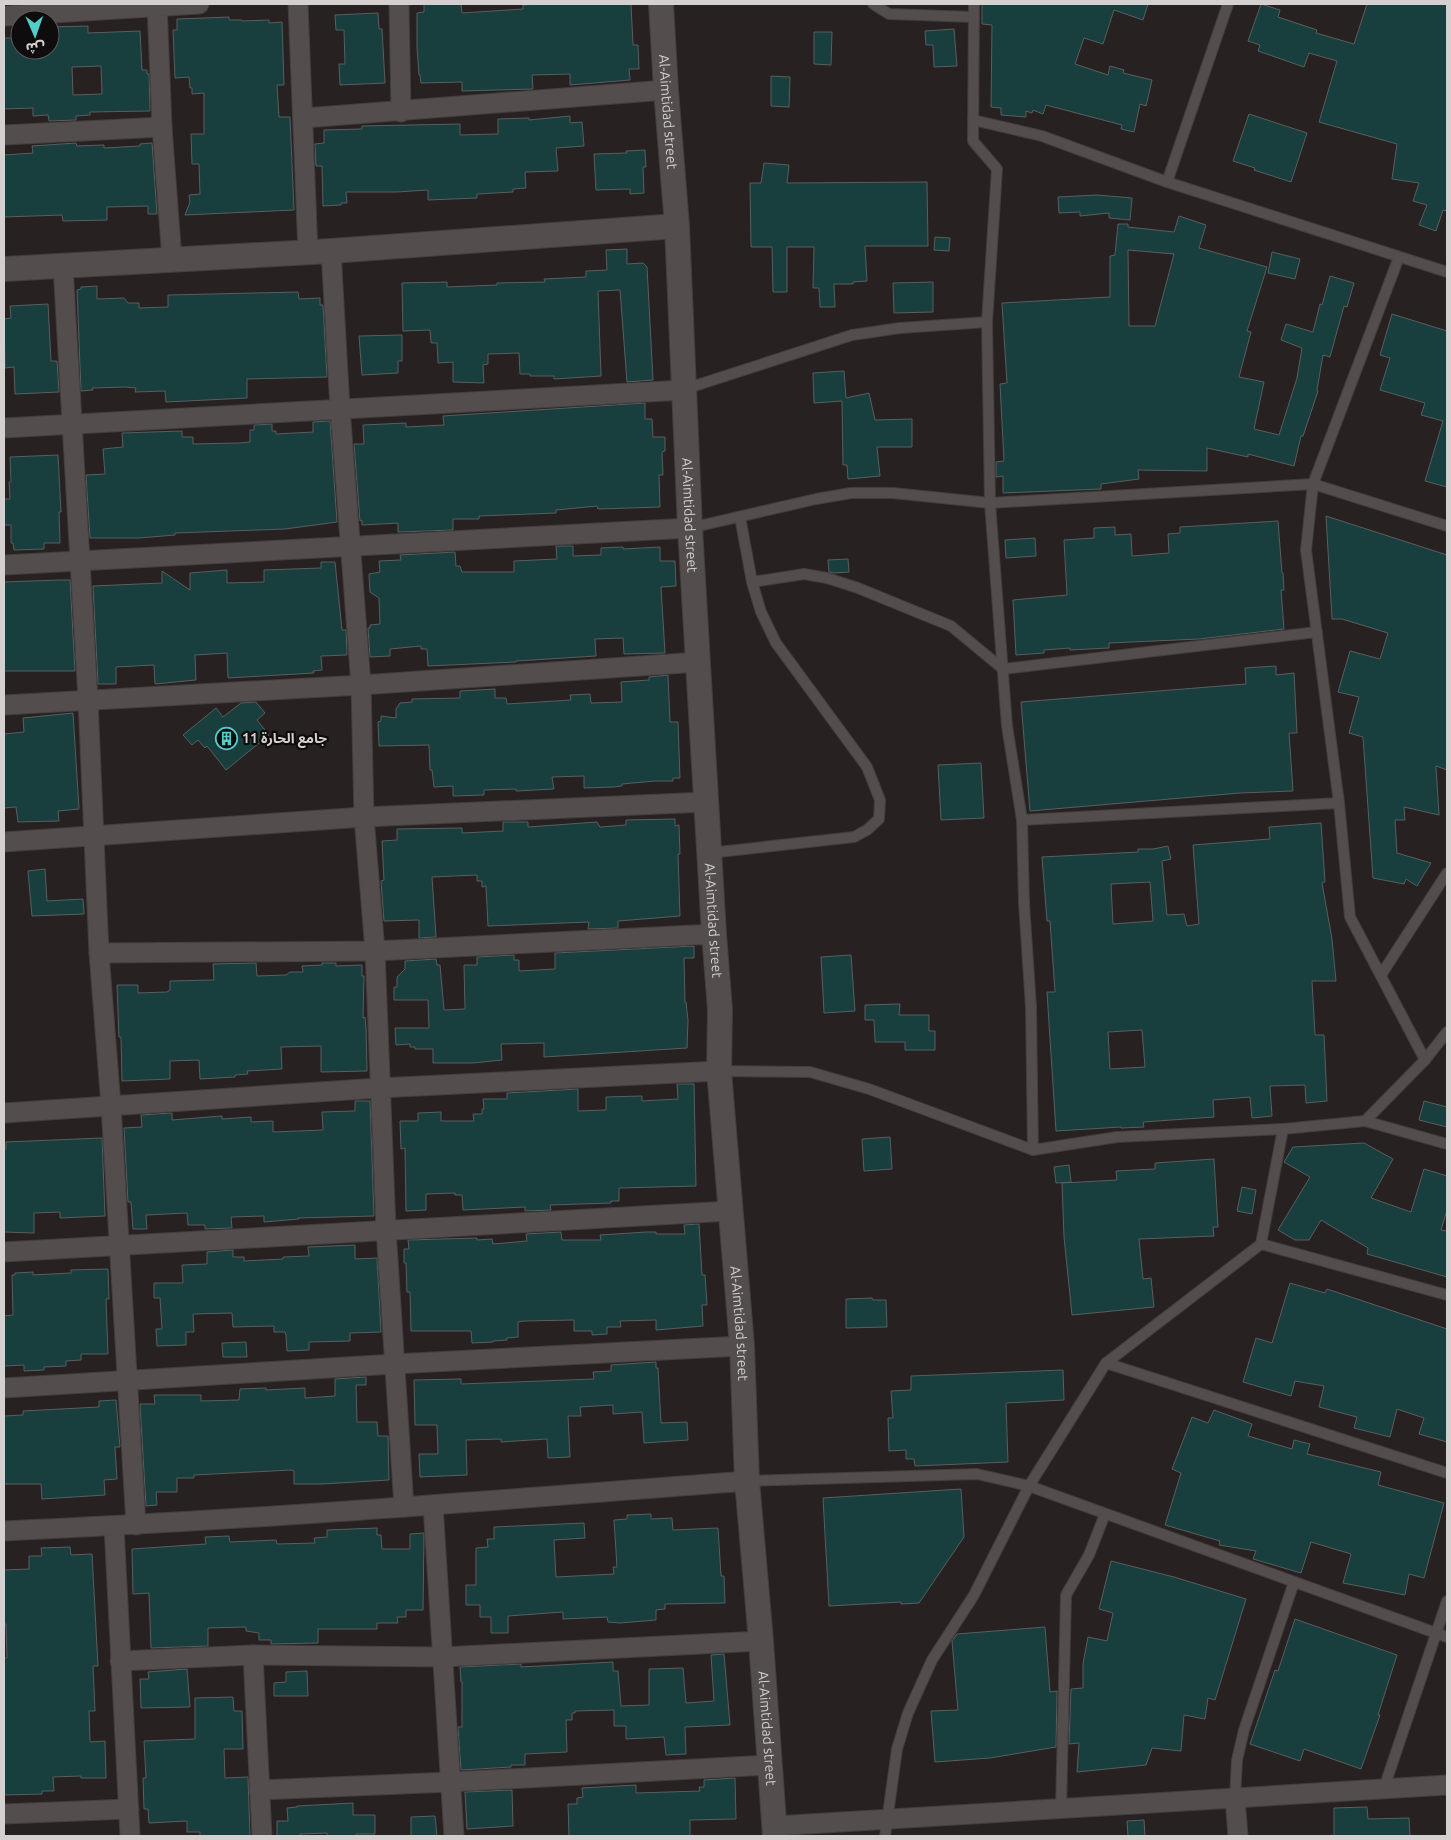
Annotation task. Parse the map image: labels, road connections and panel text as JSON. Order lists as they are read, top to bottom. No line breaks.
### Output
{"streets":{"street":["Al-Aimtidad street"]},"places":{"building":["جامع الحارة 11"]},"north":"bottom"}
